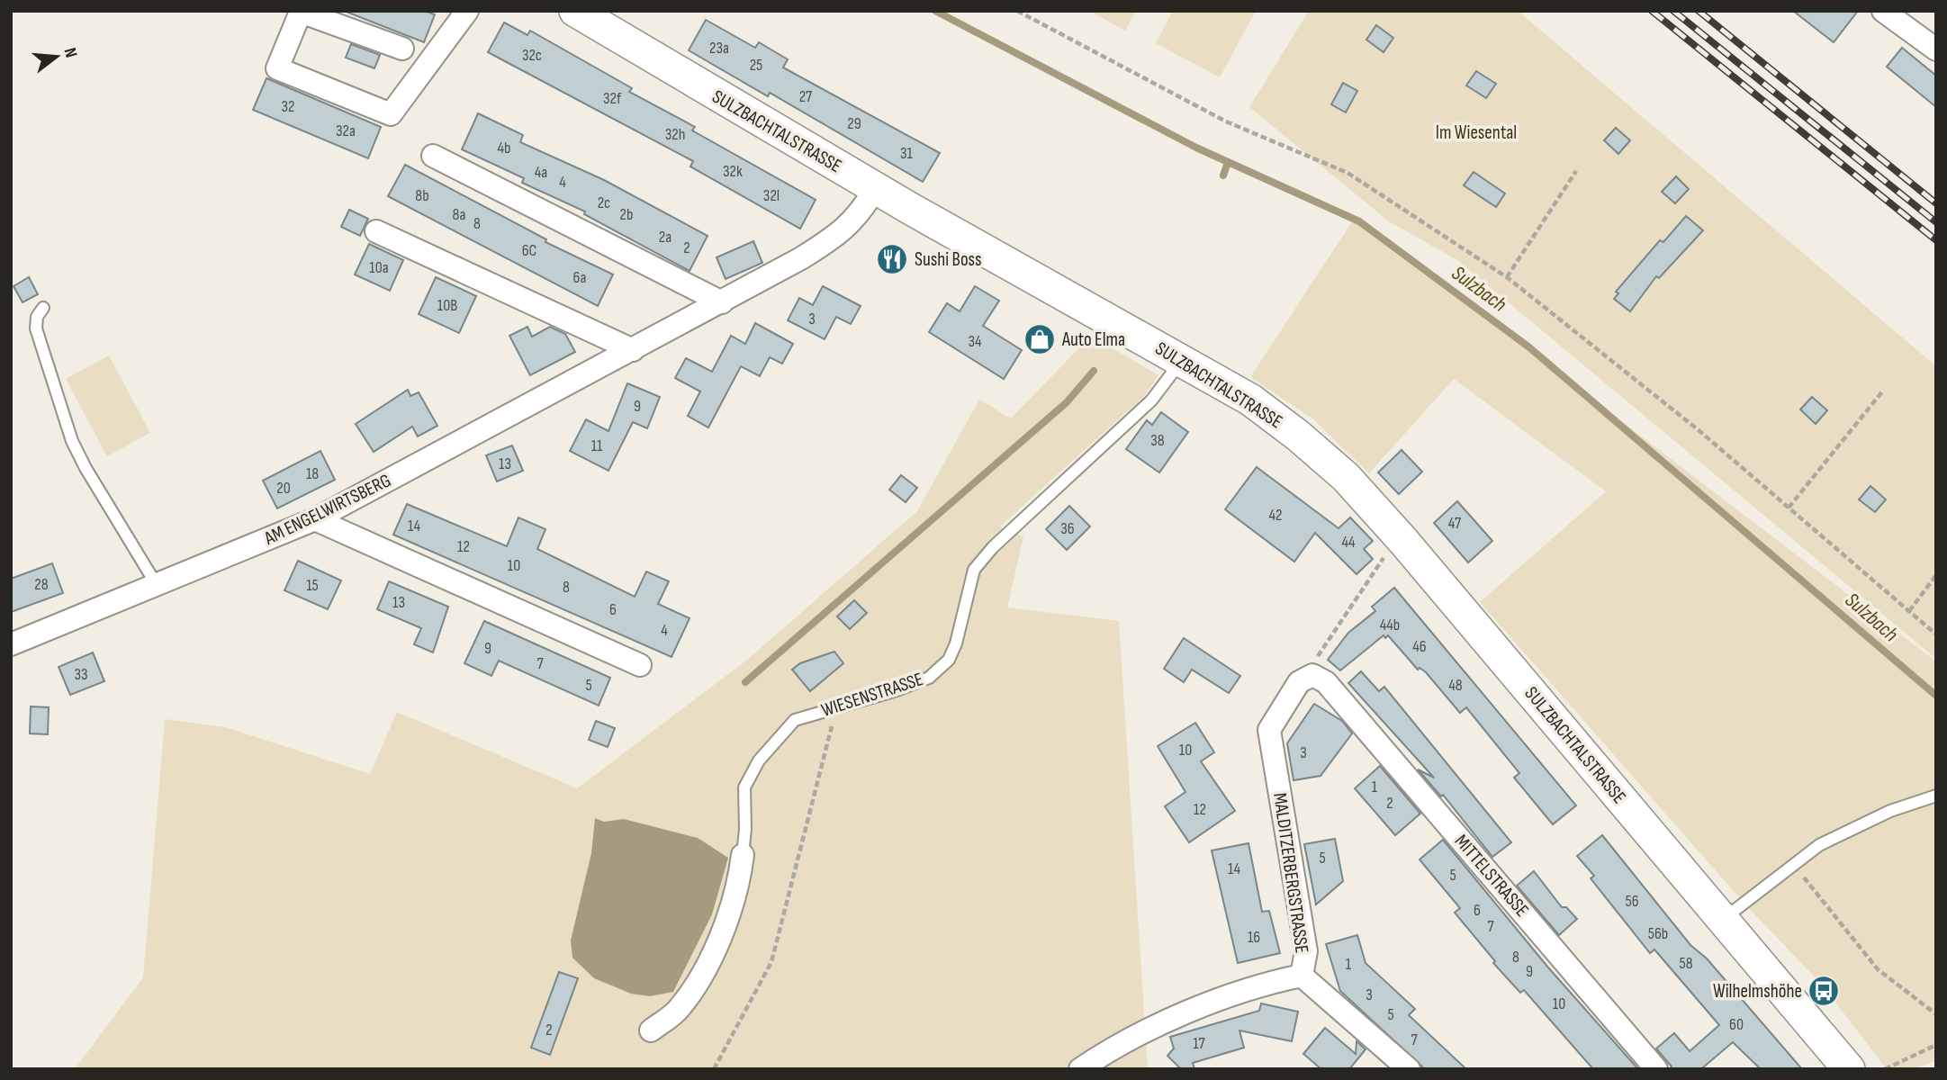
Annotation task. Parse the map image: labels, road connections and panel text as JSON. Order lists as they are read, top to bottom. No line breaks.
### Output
{"streets":{"main road":["SULZBACHTALSTRASSE"],"street":["AM ENGELWIRTSBERG","WIESENSTRASSE","MALDITZERBERGSTRASSE","MITTELSTRASSE"]},"crossings":[["SULZBACHTALSTRASSE","AM ENGELWIRTSBERG"],["SULZBACHTALSTRASSE","WIESENSTRASSE"],["MALDITZERBERGSTRASSE","MITTELSTRASSE"]],"water":["Sulzbach"],"parks":["Im Wiesental"],"places":{"restaurant":["Sushi Boss"],"shop":["Auto Elma"],"bus stop":["Wilhelmshöhe"]},"house_numbers":["23a","32c","25","27","32f","32","29","32a","32h","4b","31","32k","4a","4","8b","32l","2c","8a","2b","8","2a","2","6C","10a","6a","10B","3","34","9","38","11","13","18","20","42","47","14","36","44","12","10","28","15","8","13","6","44b","4","46","9","7","33","5","48","10","3","1","2","12","5","14","5","56","6","7","56b","16","8","58","1","9","3","10","5","60","2","7","17"],"north":"right"}
